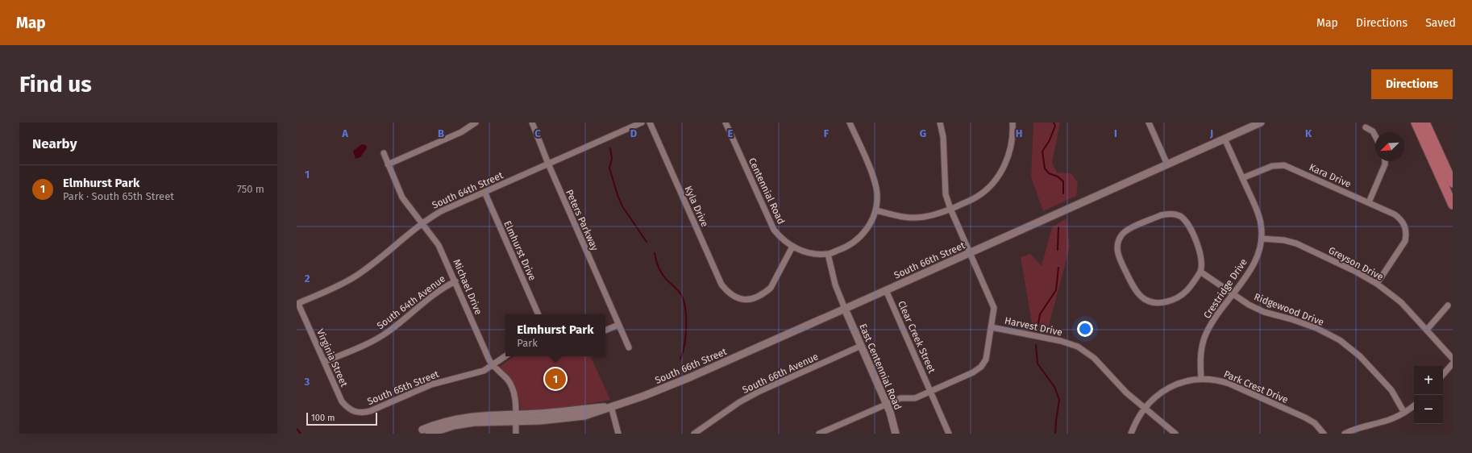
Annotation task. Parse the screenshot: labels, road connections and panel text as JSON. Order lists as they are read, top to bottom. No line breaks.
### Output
{"streets":{"street":["Kara Drive","South 64th Street","Centennial Road","Kyla Drive","Peters Parkway","Elmhurst Drive","South 66th Street","Greyson Drive","Michael Drive","Crestridge Drive","South 64th Avenue","Ridgewood Drive","Harvest Drive","Clear Creek Street","Virginia Street","East Centennial Road","South 66th Avenue","Park Crest Drive","South 65th Street"]},"crossings":[["Kara Drive","Greyson Drive"],["Kara Drive","Crestridge Drive"],["South 64th Street","Peters Parkway"],["South 64th Street","Elmhurst Drive"],["South 64th Street","Michael Drive"],["South 64th Street","Virginia Street"],["Centennial Road","Kyla Drive"],["South 66th Street","Michael Drive"],["South 66th Street","Crestridge Drive"],["South 66th Street","Harvest Drive"],["South 66th Street","Clear Creek Street"],["South 66th Street","East Centennial Road"],["Greyson Drive","Crestridge Drive"],["Michael Drive","South 64th Avenue"],["Michael Drive","South 65th Street"],["Crestridge Drive","Ridgewood Drive"],["Crestridge Drive","Park Crest Drive"],["South 64th Avenue","Virginia Street"],["Harvest Drive","Park Crest Drive"],["Virginia Street","South 65th Street"],["East Centennial Road","South 66th Avenue"]],"scale_bar":"100 m","north":"bottom left","page":{"header":"Map","nav":["Map","Directions","Saved"],"buttons":"Directions","title":"Find us","heading":"Nearby","list":[{"mark":"1","name":"Elmhurst Park","note":"Park · South 65th Street","value":"750 m"}],"popup":["Elmhurst Park","Park"],"map_buttons":["+","−"],"pins":"1","scale":"100 m"},"grid":{"columns":["A","B","C","D","E","F","G","H","I","J","K"],"rows":["1","2","3"]}}
